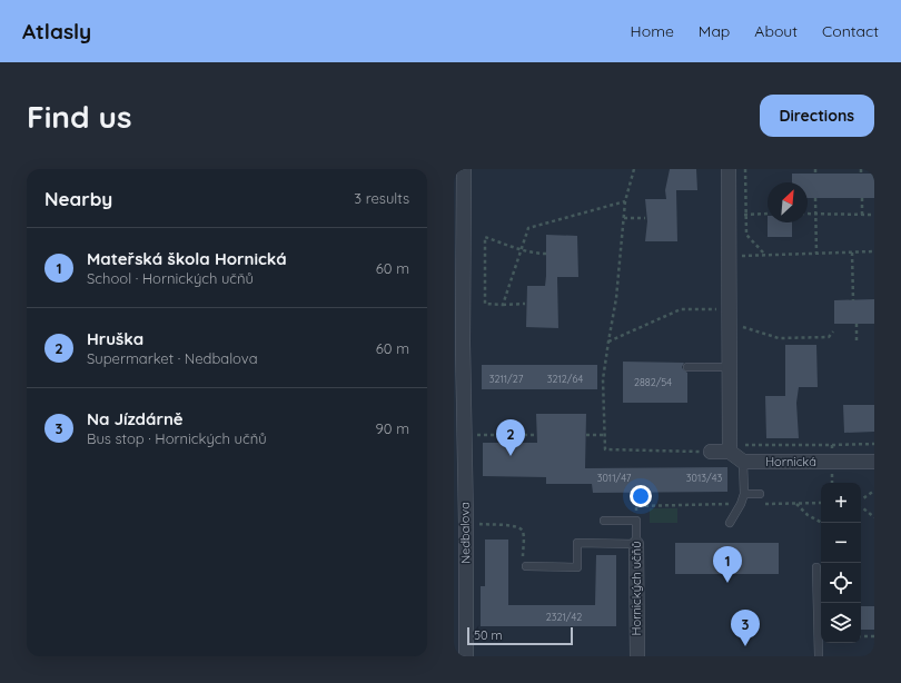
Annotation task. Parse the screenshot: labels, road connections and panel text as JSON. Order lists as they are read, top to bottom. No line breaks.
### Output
{"streets":{"street":["Hornická","Nedbalova","Hornických učňů"]},"house_numbers":["3211/27","3212/64","2882/54","3011/47","3013/43","2321/42"],"scale_bar":"50 m","north":"top right","page":{"header":"Atlasly","nav":["Home","Map","About","Contact"],"buttons":"Directions","title":"Find us","heading":["Nearby","3 results"],"list":[{"mark":"1","name":"Mateřská škola Hornická","note":"School · Hornických učňů","value":"60 m"},{"mark":"2","name":"Hruška","note":"Supermarket · Nedbalova","value":"60 m"},{"mark":"3","name":"Na Jízdárně","note":"Bus stop · Hornických učňů","value":"90 m"}],"pins":["2","1","3"],"map_buttons":["+","−"],"scale":"50 m"}}
